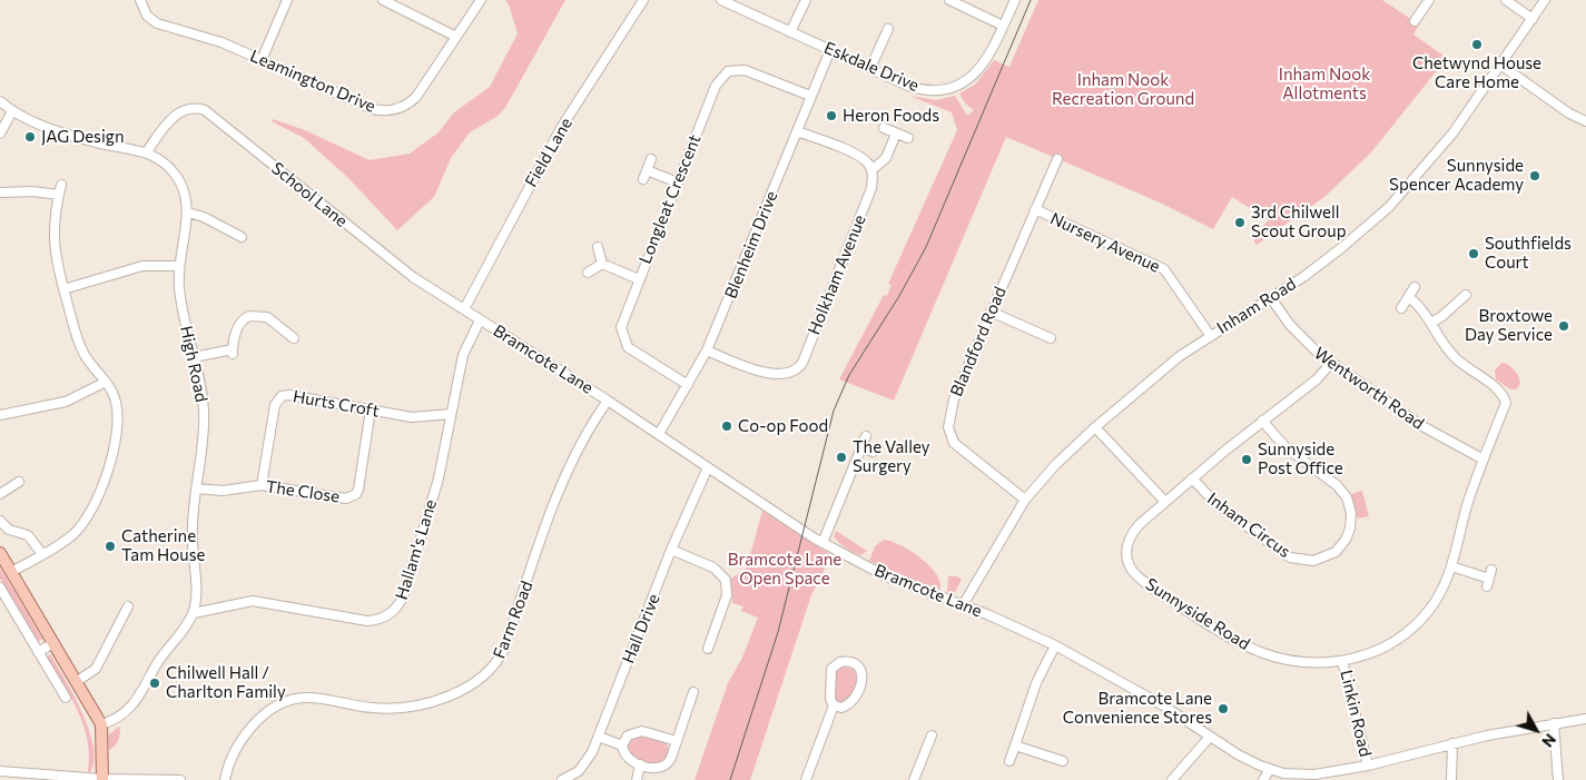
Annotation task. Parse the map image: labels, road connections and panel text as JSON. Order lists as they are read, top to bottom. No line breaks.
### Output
{"streets":{"street":["Eskdale Drive","Leamington Drive","Field Lane","School Lane","Longleat Crescent","Nursery Avenue","Blenheim Drive","Holkham Avenue","Inham Road","Blandford Road","Bramcote Lane","High Road","Wentworth Road","Hurts Croft","The Close","Inham Circus","Hallam's Lane","Sunnyside Road","Farm Road","Hall Drive","Linkin Road"]},"crossings":[["Eskdale Drive","Blenheim Drive"],["Field Lane","School Lane"],["School Lane","Bramcote Lane"],["School Lane","High Road"],["School Lane","Hallam's Lane"],["Longleat Crescent","Blenheim Drive"],["Nursery Avenue","Inham Road"],["Nursery Avenue","Blandford Road"],["Blenheim Drive","Holkham Avenue"],["Blenheim Drive","Bramcote Lane"],["Inham Road","Blandford Road"],["Inham Road","Bramcote Lane"],["Inham Road","Wentworth Road"],["Bramcote Lane","Hallam's Lane"],["Bramcote Lane","Farm Road"],["Bramcote Lane","Hall Drive"],["Bramcote Lane","Linkin Road"],["High Road","The Close"],["High Road","Hallam's Lane"],["Wentworth Road","Sunnyside Road"],["Hurts Croft","The Close"],["Hurts Croft","Hallam's Lane"],["Inham Circus","Sunnyside Road"],["Sunnyside Road","Linkin Road"]],"parks":["Inham Nook Allotments","Inham Nook Recreation Ground","Bramcote Lane Open Space"],"places":["Chetwynd House Care Home","Heron Foods","JAG Design","Sunnyside Spencer Academy","3rd Chilwell Scout Group","Southfields Court","Broxtowe Day Service","Co-op Food","The Valley Surgery","Sunnyside Post Office","Catherine Tam House","Chilwell Hall / Charlton Family","Bramcote Lane Convenience Stores"],"north":"bottom right"}
